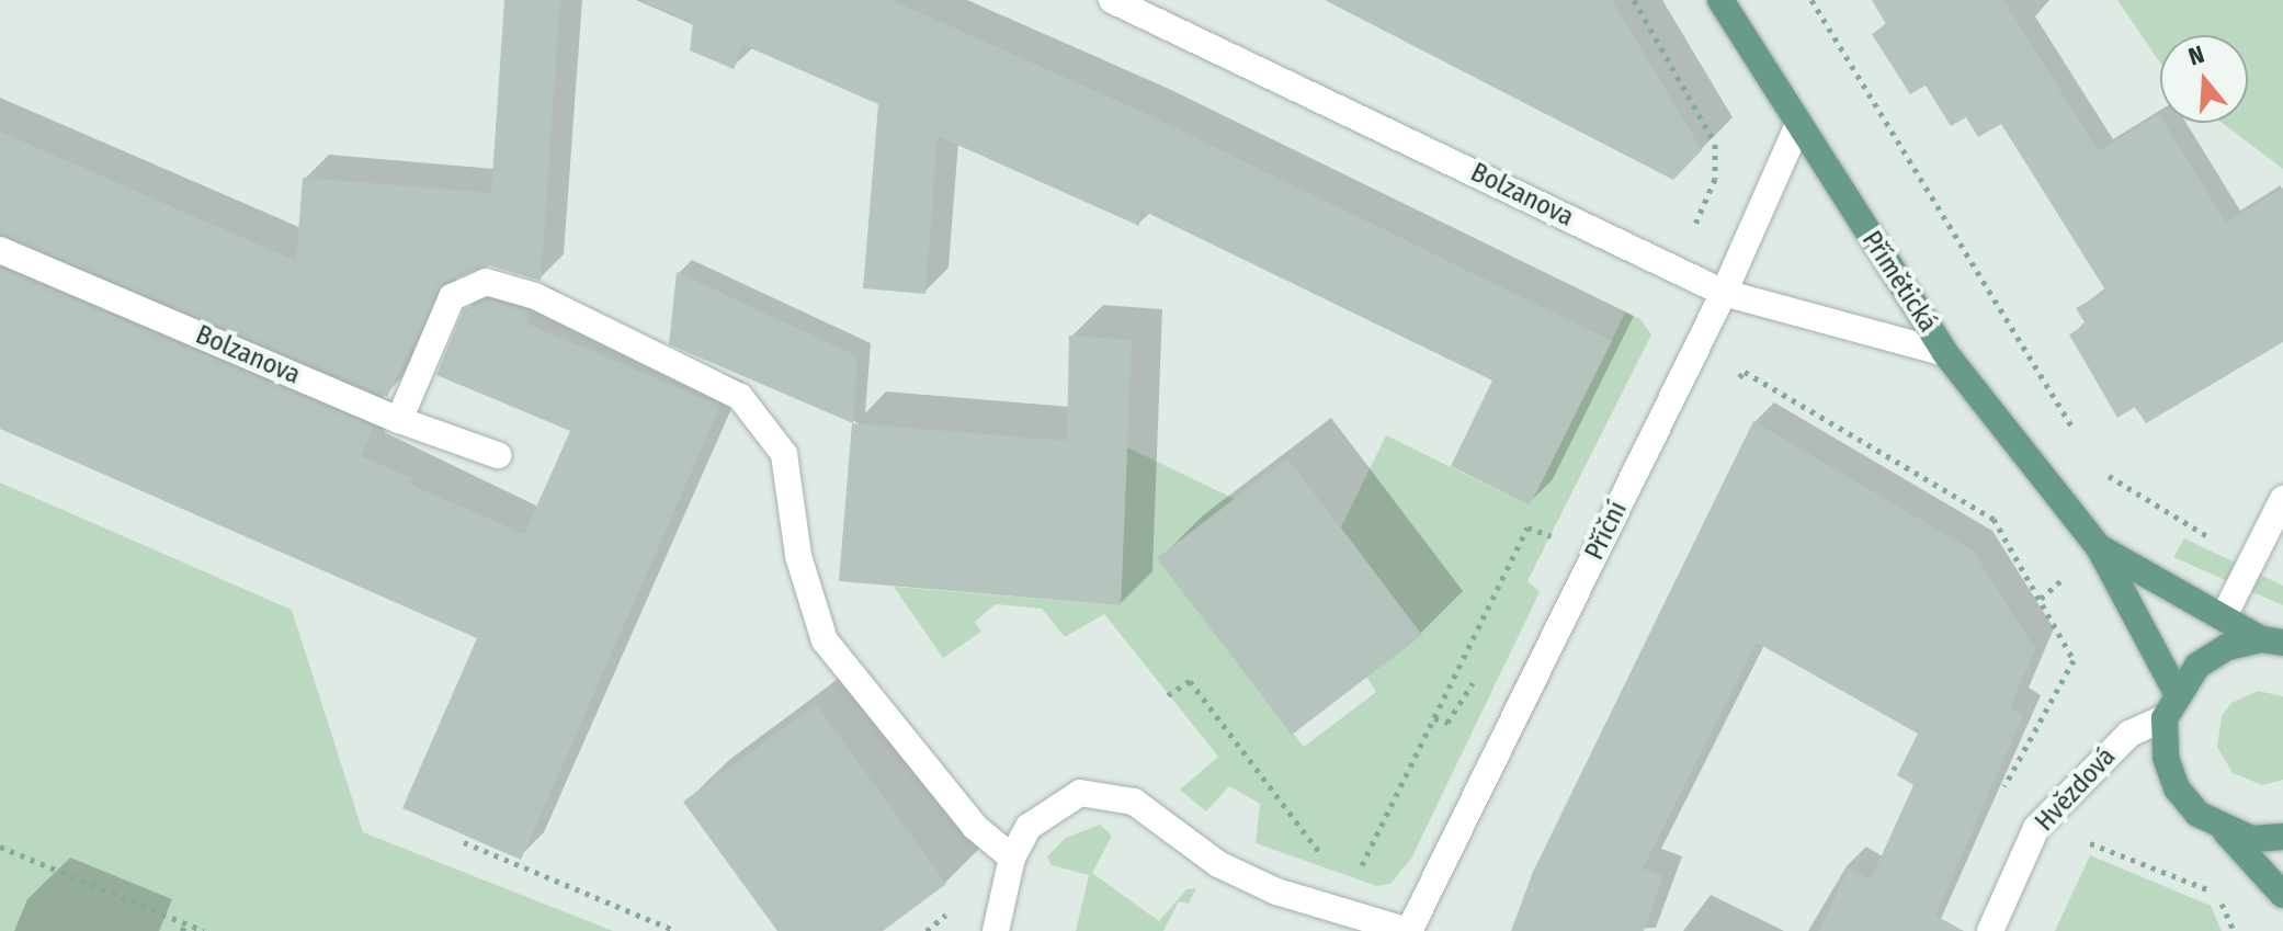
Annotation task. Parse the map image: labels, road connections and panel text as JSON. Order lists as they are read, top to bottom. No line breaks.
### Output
{"streets":{"main road":["Přímětická"],"street":["Bolzanova","Příční","Hvězdová"]},"crossings":[["Bolzanova","Přímětická"],["Bolzanova","Příční"],["Přímětická","Příční"]],"north":"top"}
